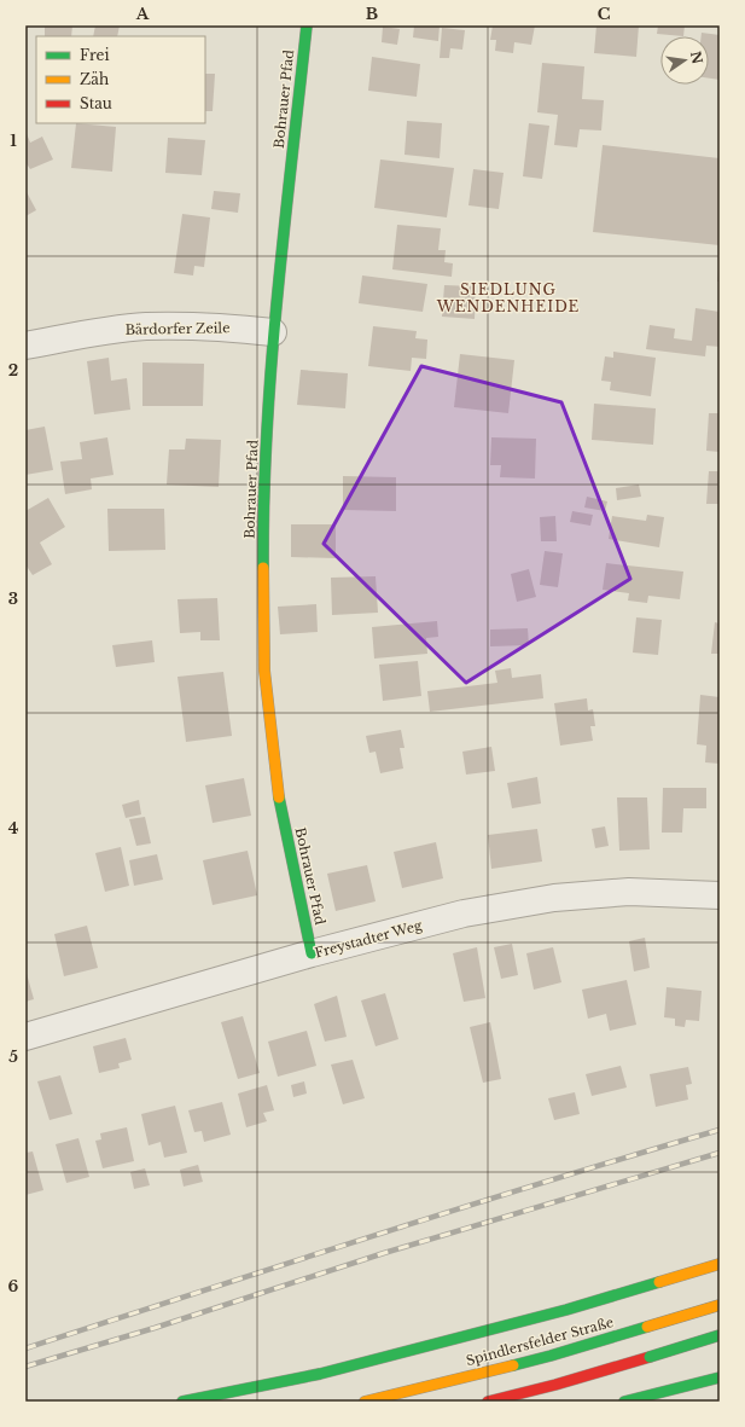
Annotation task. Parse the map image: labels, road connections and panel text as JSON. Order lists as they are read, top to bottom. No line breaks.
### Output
{"streets":{"main road":["Bohrauer Pfad","Spindlersfelder Straße"],"street":["Bärdorfer Zeile","Freystadter Weg"]},"crossings":[["Bohrauer Pfad","Bärdorfer Zeile"],["Bohrauer Pfad","Freystadter Weg"]],"districts":["SIEDLUNG WENDENHEIDE"],"legend":["Frei","Zäh","Stau"],"north":"right","grid":{"columns":["A","B","C"],"rows":["1","2","3","4","5","6"]}}
